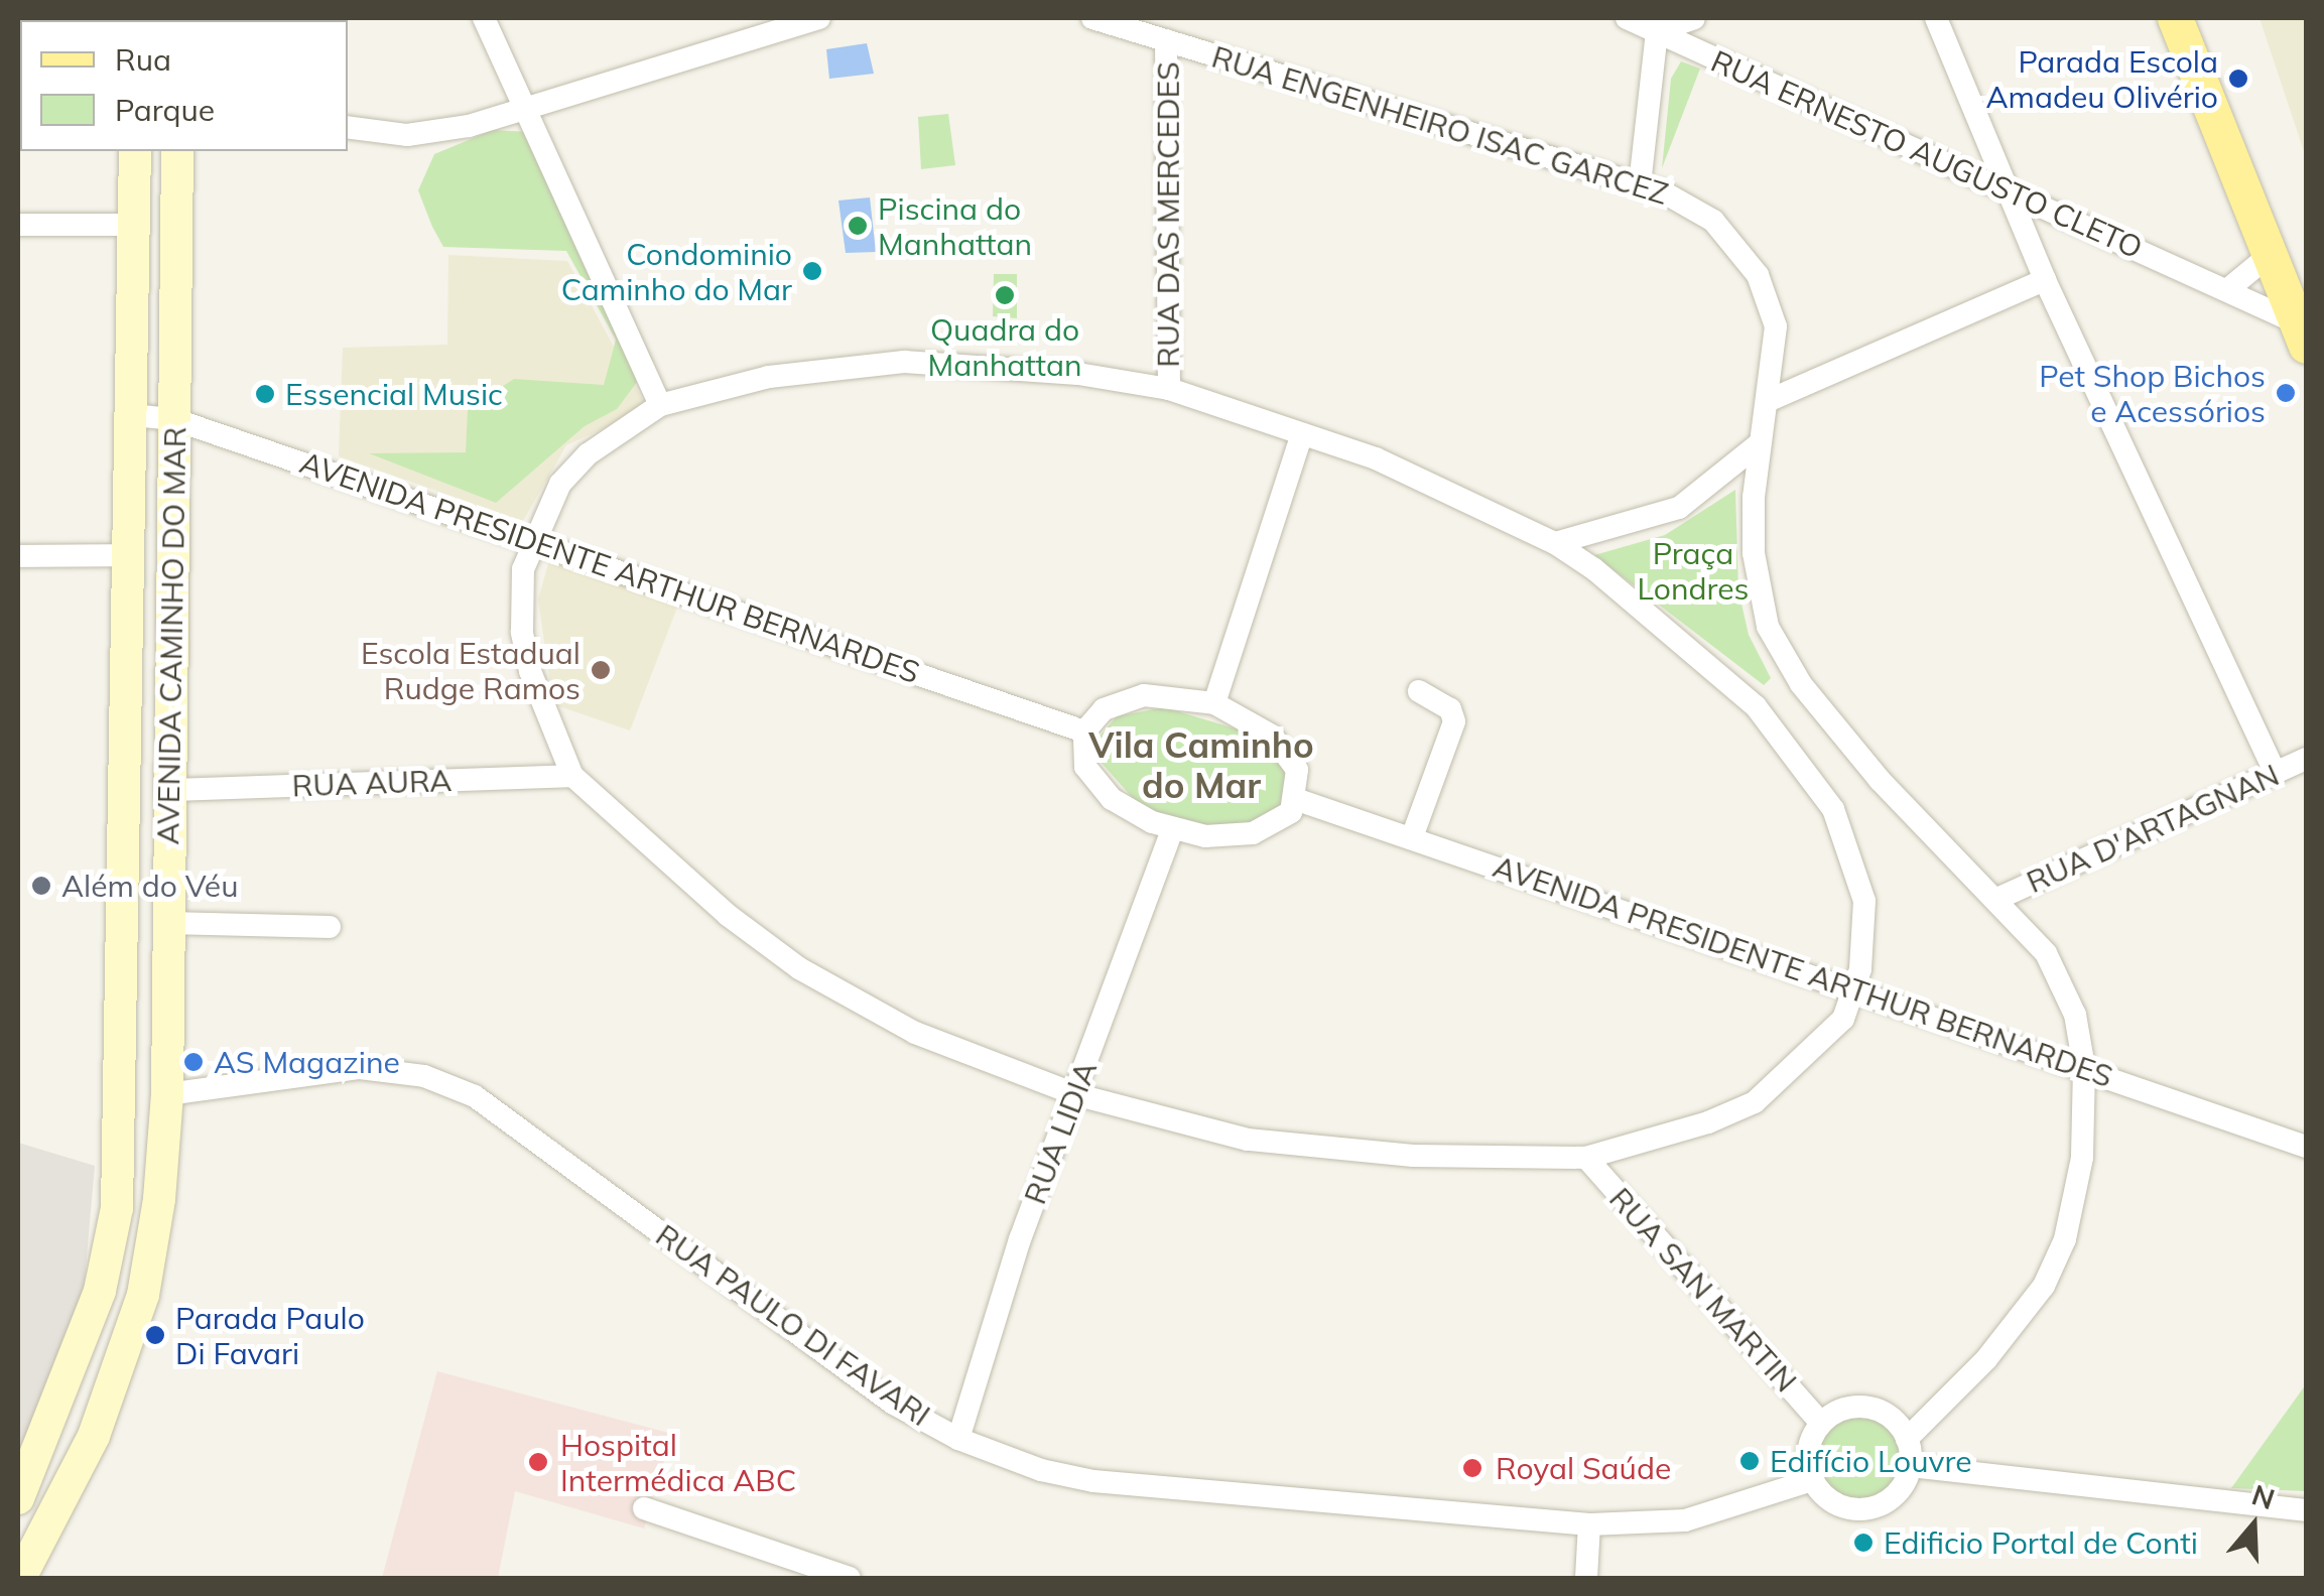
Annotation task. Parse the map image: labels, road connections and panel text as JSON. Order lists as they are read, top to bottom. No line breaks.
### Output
{"streets":{"main road":["AVENIDA CAMINHO DO MAR"],"street":["RUA ENGENHEIRO ISAC GARCEZ","RUA ERNESTO AUGUSTO CLETO","RUA DAS MERCEDES","AVENIDA PRESIDENTE ARTHUR BERNARDES","RUA AURA","RUA D'ARTAGNAN","RUA LIDIA","RUA SAN MARTIN","RUA PAULO DI FAVARI"]},"crossings":[["RUA ENGENHEIRO ISAC GARCEZ","RUA DAS MERCEDES"],["RUA ENGENHEIRO ISAC GARCEZ","AVENIDA PRESIDENTE ARTHUR BERNARDES"],["RUA ENGENHEIRO ISAC GARCEZ","RUA D'ARTAGNAN"],["AVENIDA PRESIDENTE ARTHUR BERNARDES","AVENIDA CAMINHO DO MAR"],["AVENIDA PRESIDENTE ARTHUR BERNARDES","RUA LIDIA"],["AVENIDA CAMINHO DO MAR","RUA AURA"],["AVENIDA CAMINHO DO MAR","RUA PAULO DI FAVARI"],["RUA LIDIA","RUA PAULO DI FAVARI"],["RUA SAN MARTIN","RUA PAULO DI FAVARI"]],"districts":["Vila Caminho do Mar"],"parks":["Praça Londres"],"places":["Parada Escola Amadeu Olivério","Piscina do Manhattan","Condominio Caminho do Mar","Quadra do Manhattan","Pet Shop Bichos e Acessórios","Essencial Music","Escola Estadual Rudge Ramos","Além do Véu","AS Magazine","Parada Paulo Di Favari","Edifício Louvre","Hospital Intermédica ABC","Royal Saúde","Edificio Portal de Conti"],"legend":["Rua","Parque"],"north":"top"}
